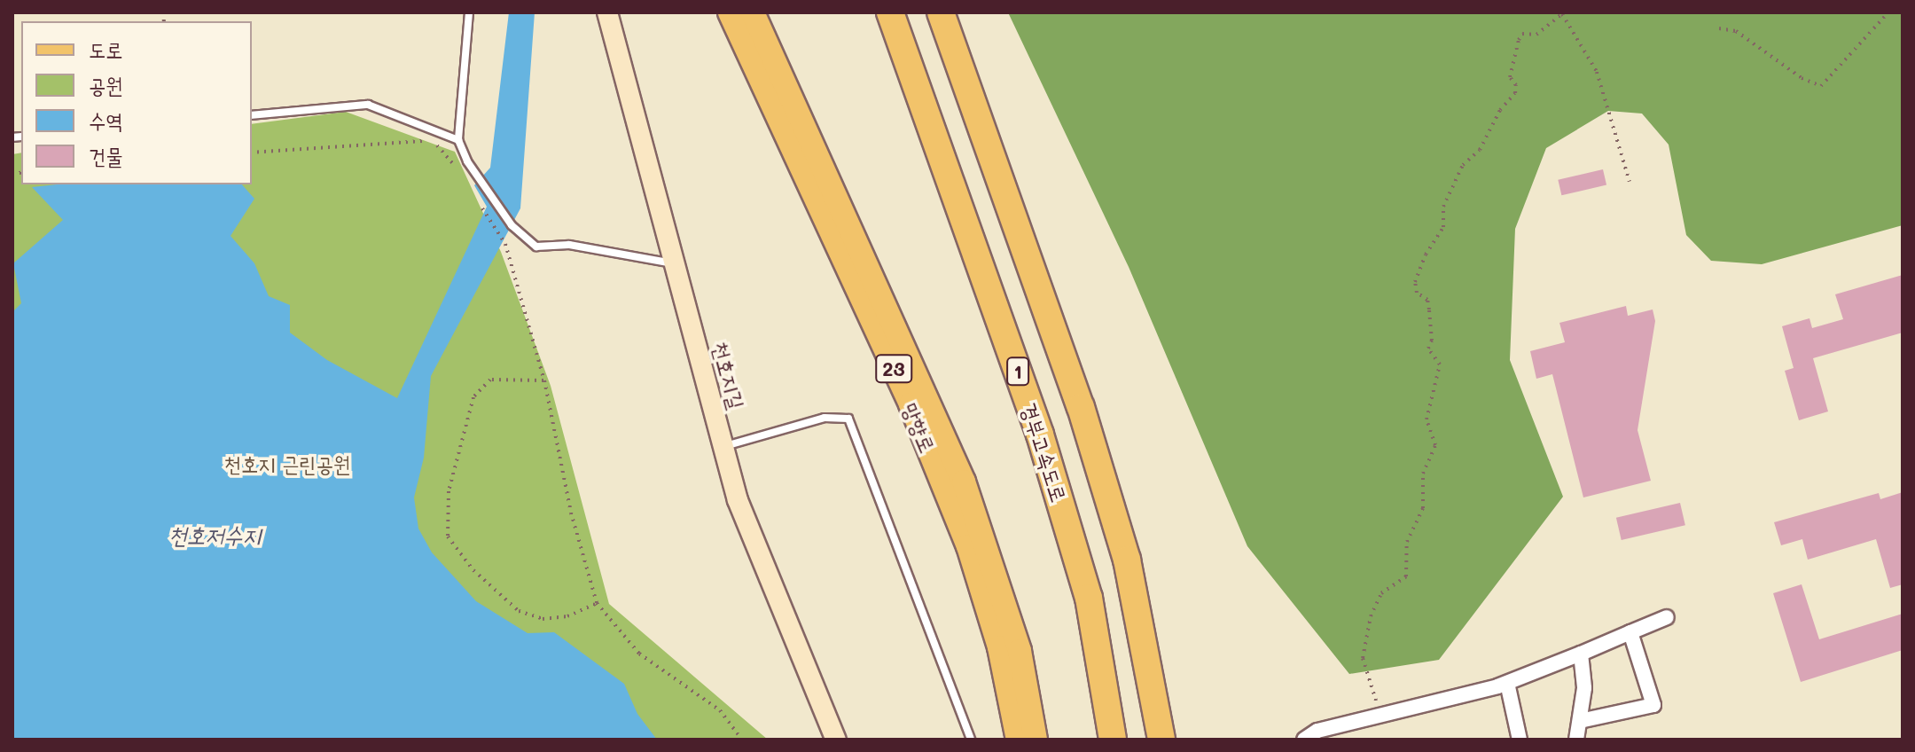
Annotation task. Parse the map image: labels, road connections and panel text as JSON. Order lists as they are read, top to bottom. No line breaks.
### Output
{"streets":{"highway":["1","경부고속도로"],"main road":["23","망향로"],"street":["천호지길"]},"water":["천호저수지"],"parks":["천호지 근린공원"],"legend":["도로","공원","수역","건물"]}
